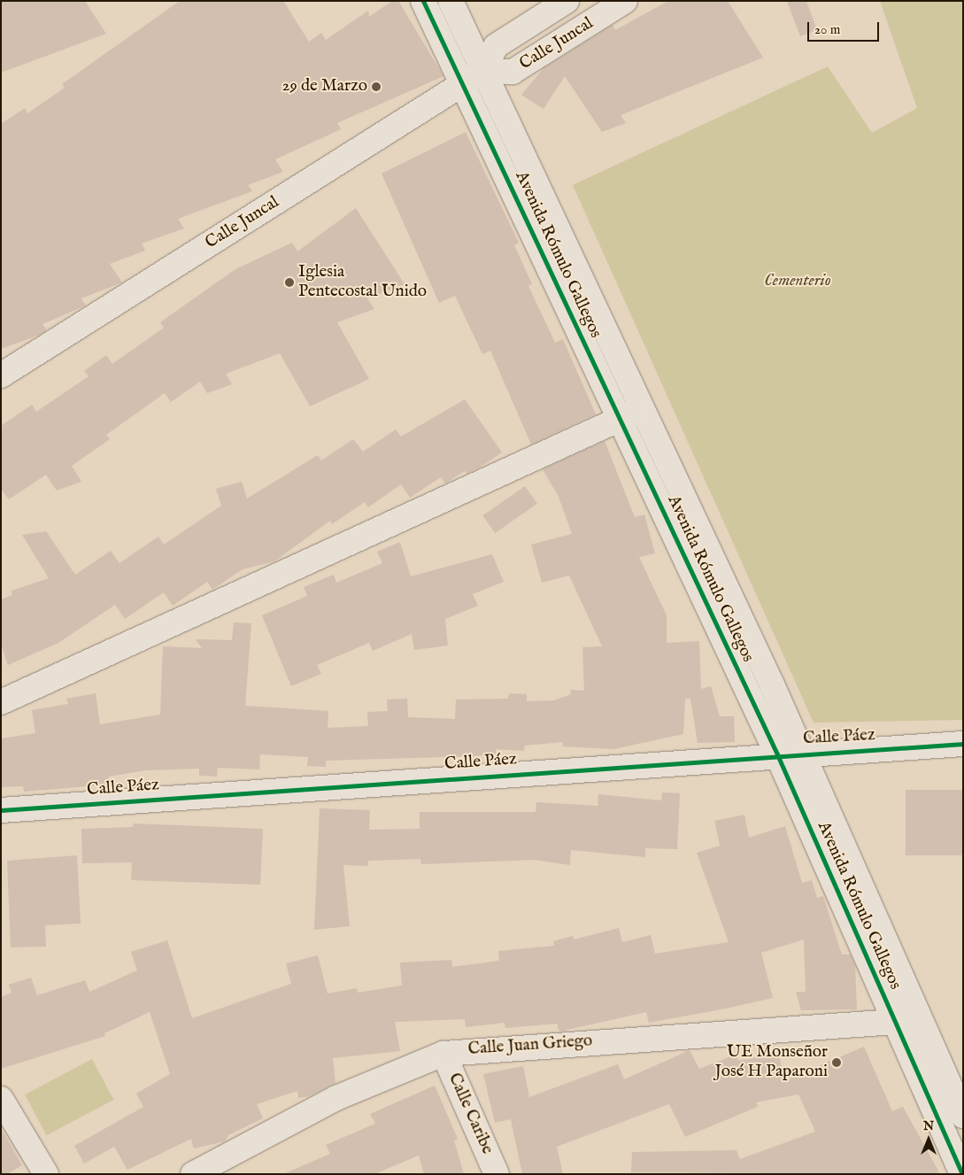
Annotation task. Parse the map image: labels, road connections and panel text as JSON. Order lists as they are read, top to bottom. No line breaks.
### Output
{"streets":{"street":["Calle Juncal","Avenida Rómulo Gallegos","Calle Páez","Calle Juan Griego","Calle Caribe"]},"crossings":[["Calle Juncal","Avenida Rómulo Gallegos"],["Avenida Rómulo Gallegos","Calle Páez"],["Avenida Rómulo Gallegos","Calle Juan Griego"],["Calle Juan Griego","Calle Caribe"]],"parks":["Cementerio"],"places":["29 de Marzo","Iglesia Pentecostal Unido","UE Monseñor José H Paparoni"],"scale_bar":"20 m","north":"top"}
